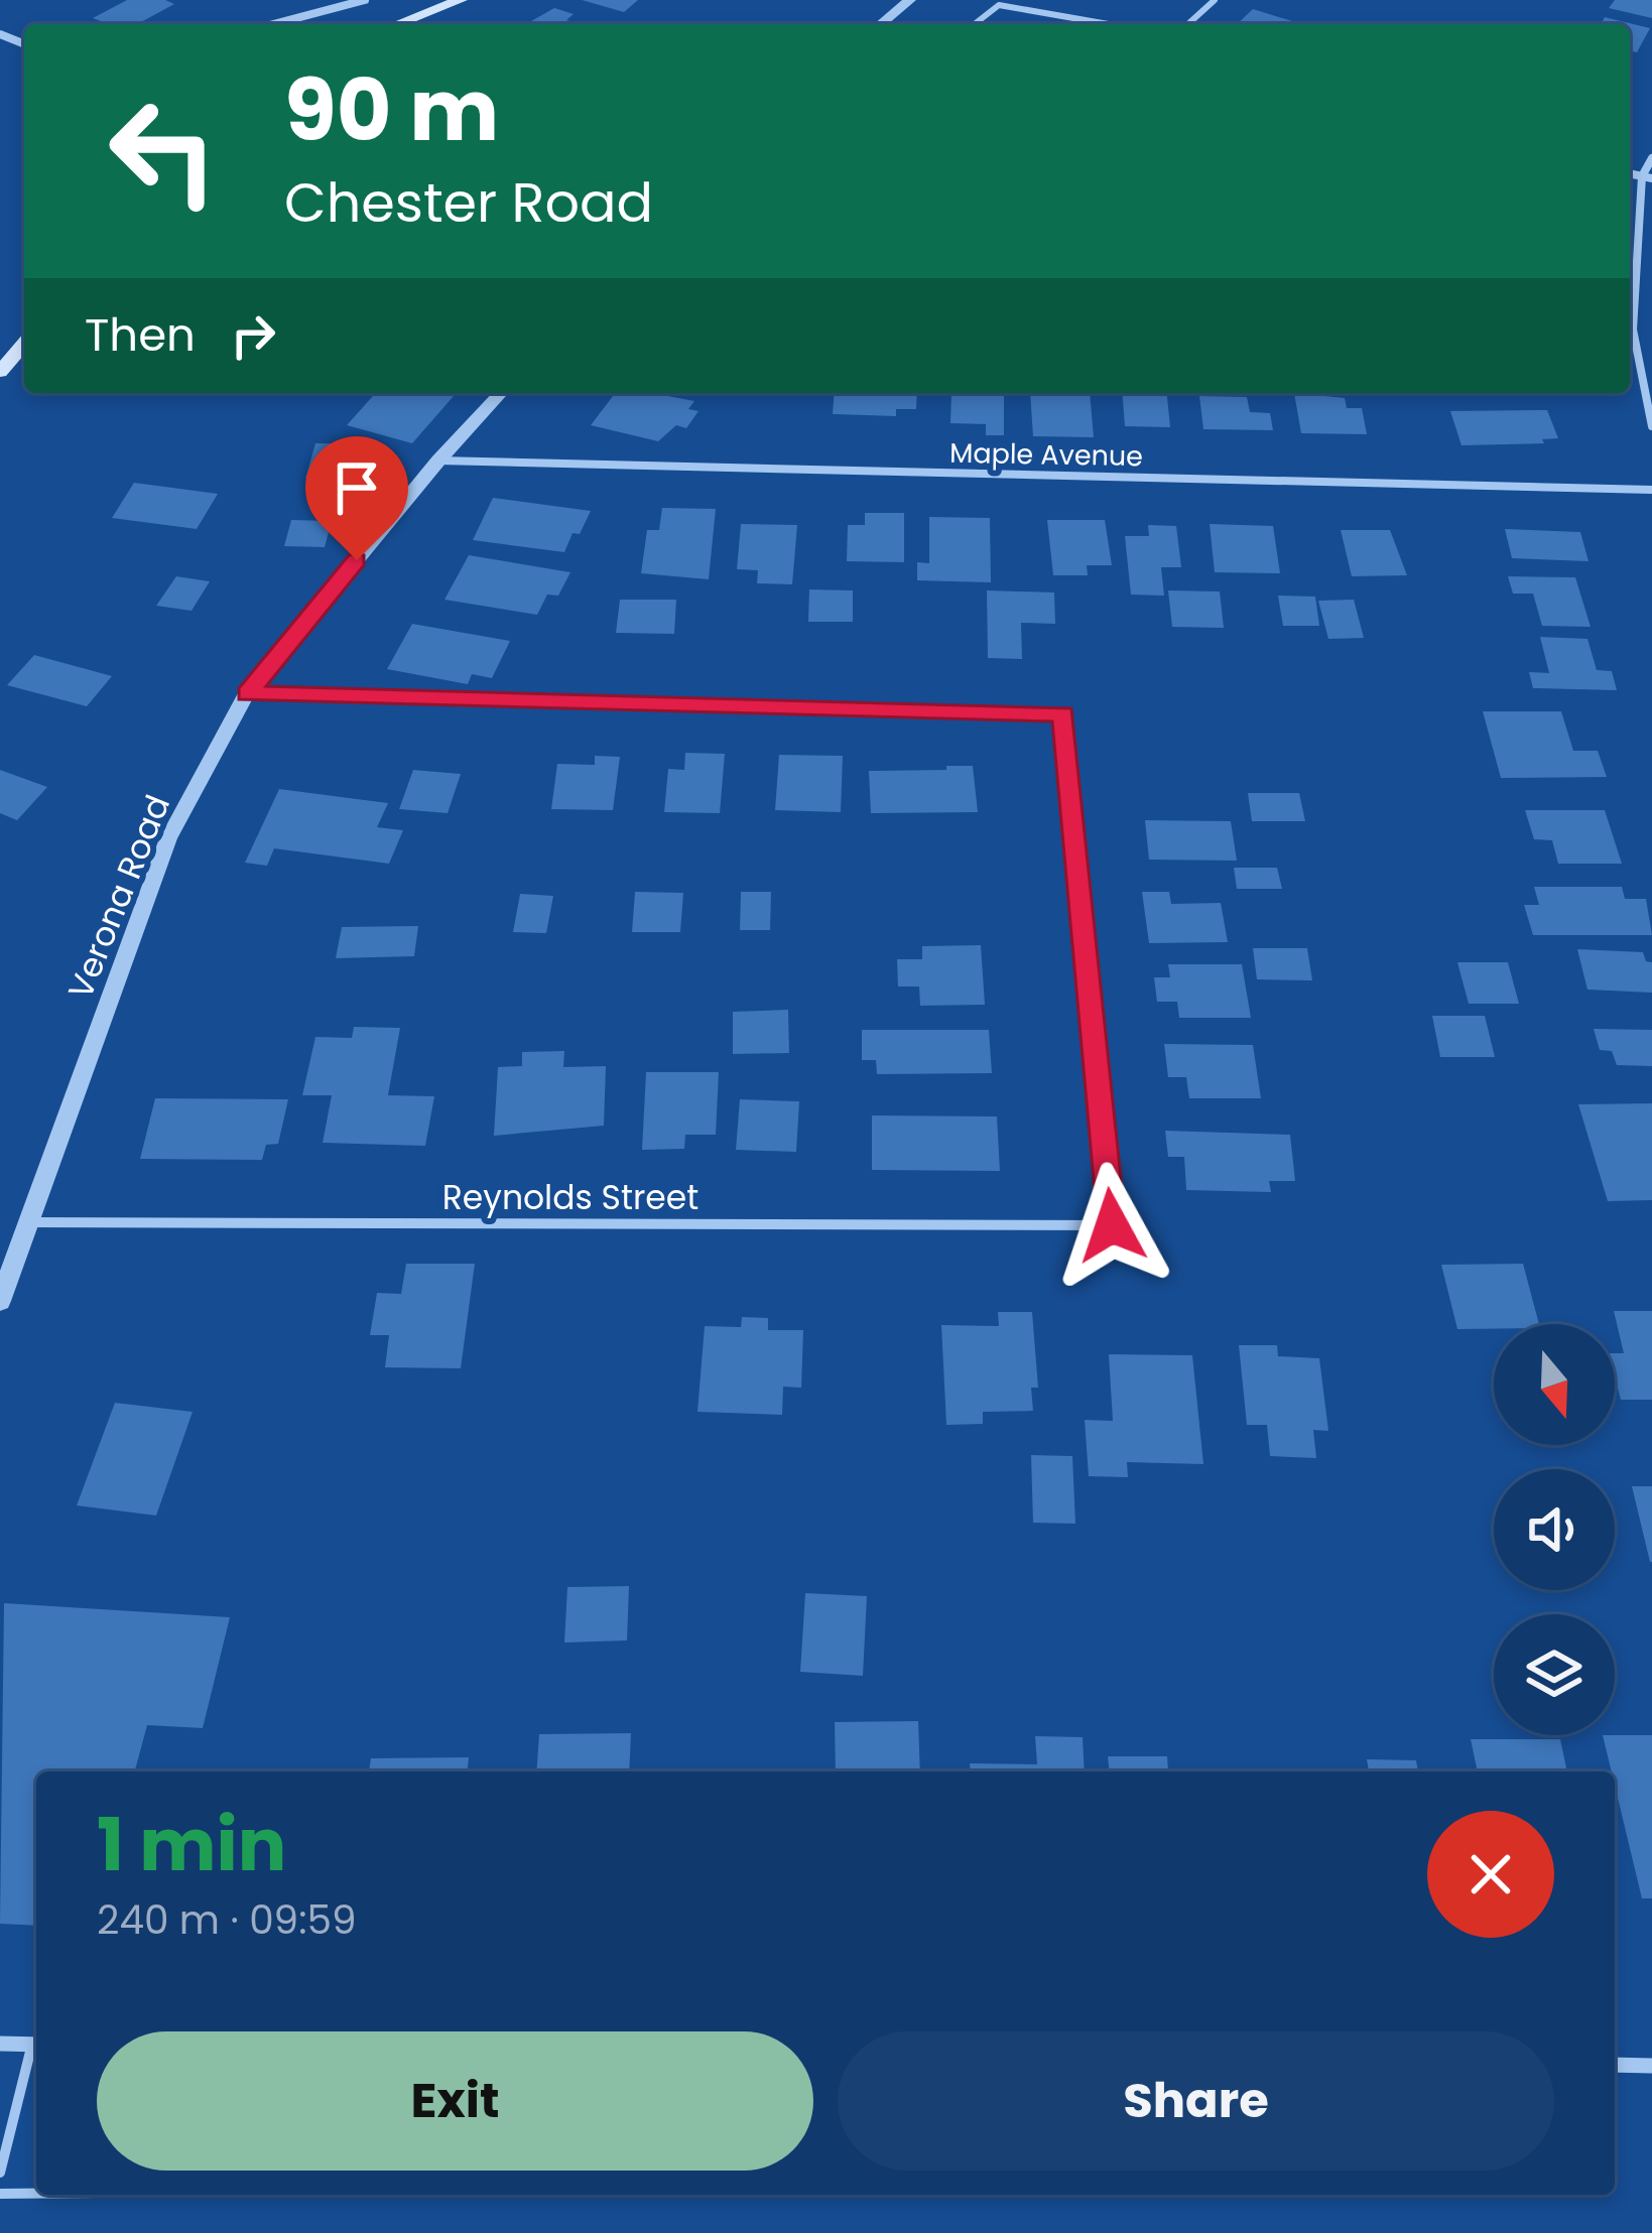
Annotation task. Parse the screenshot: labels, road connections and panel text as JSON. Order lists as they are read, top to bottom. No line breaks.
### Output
{"streets":{"street":["Maple Avenue","Verona Road","Reynolds Street"]},"crossings":[["Maple Avenue","Verona Road"],["Verona Road","Reynolds Street"]],"north":"bottom","page":{"turn":["90 m","Chester Road"],"then":"Then","heading":["1 min","240 m · 09:59"],"buttons":["Exit","Share"]}}
